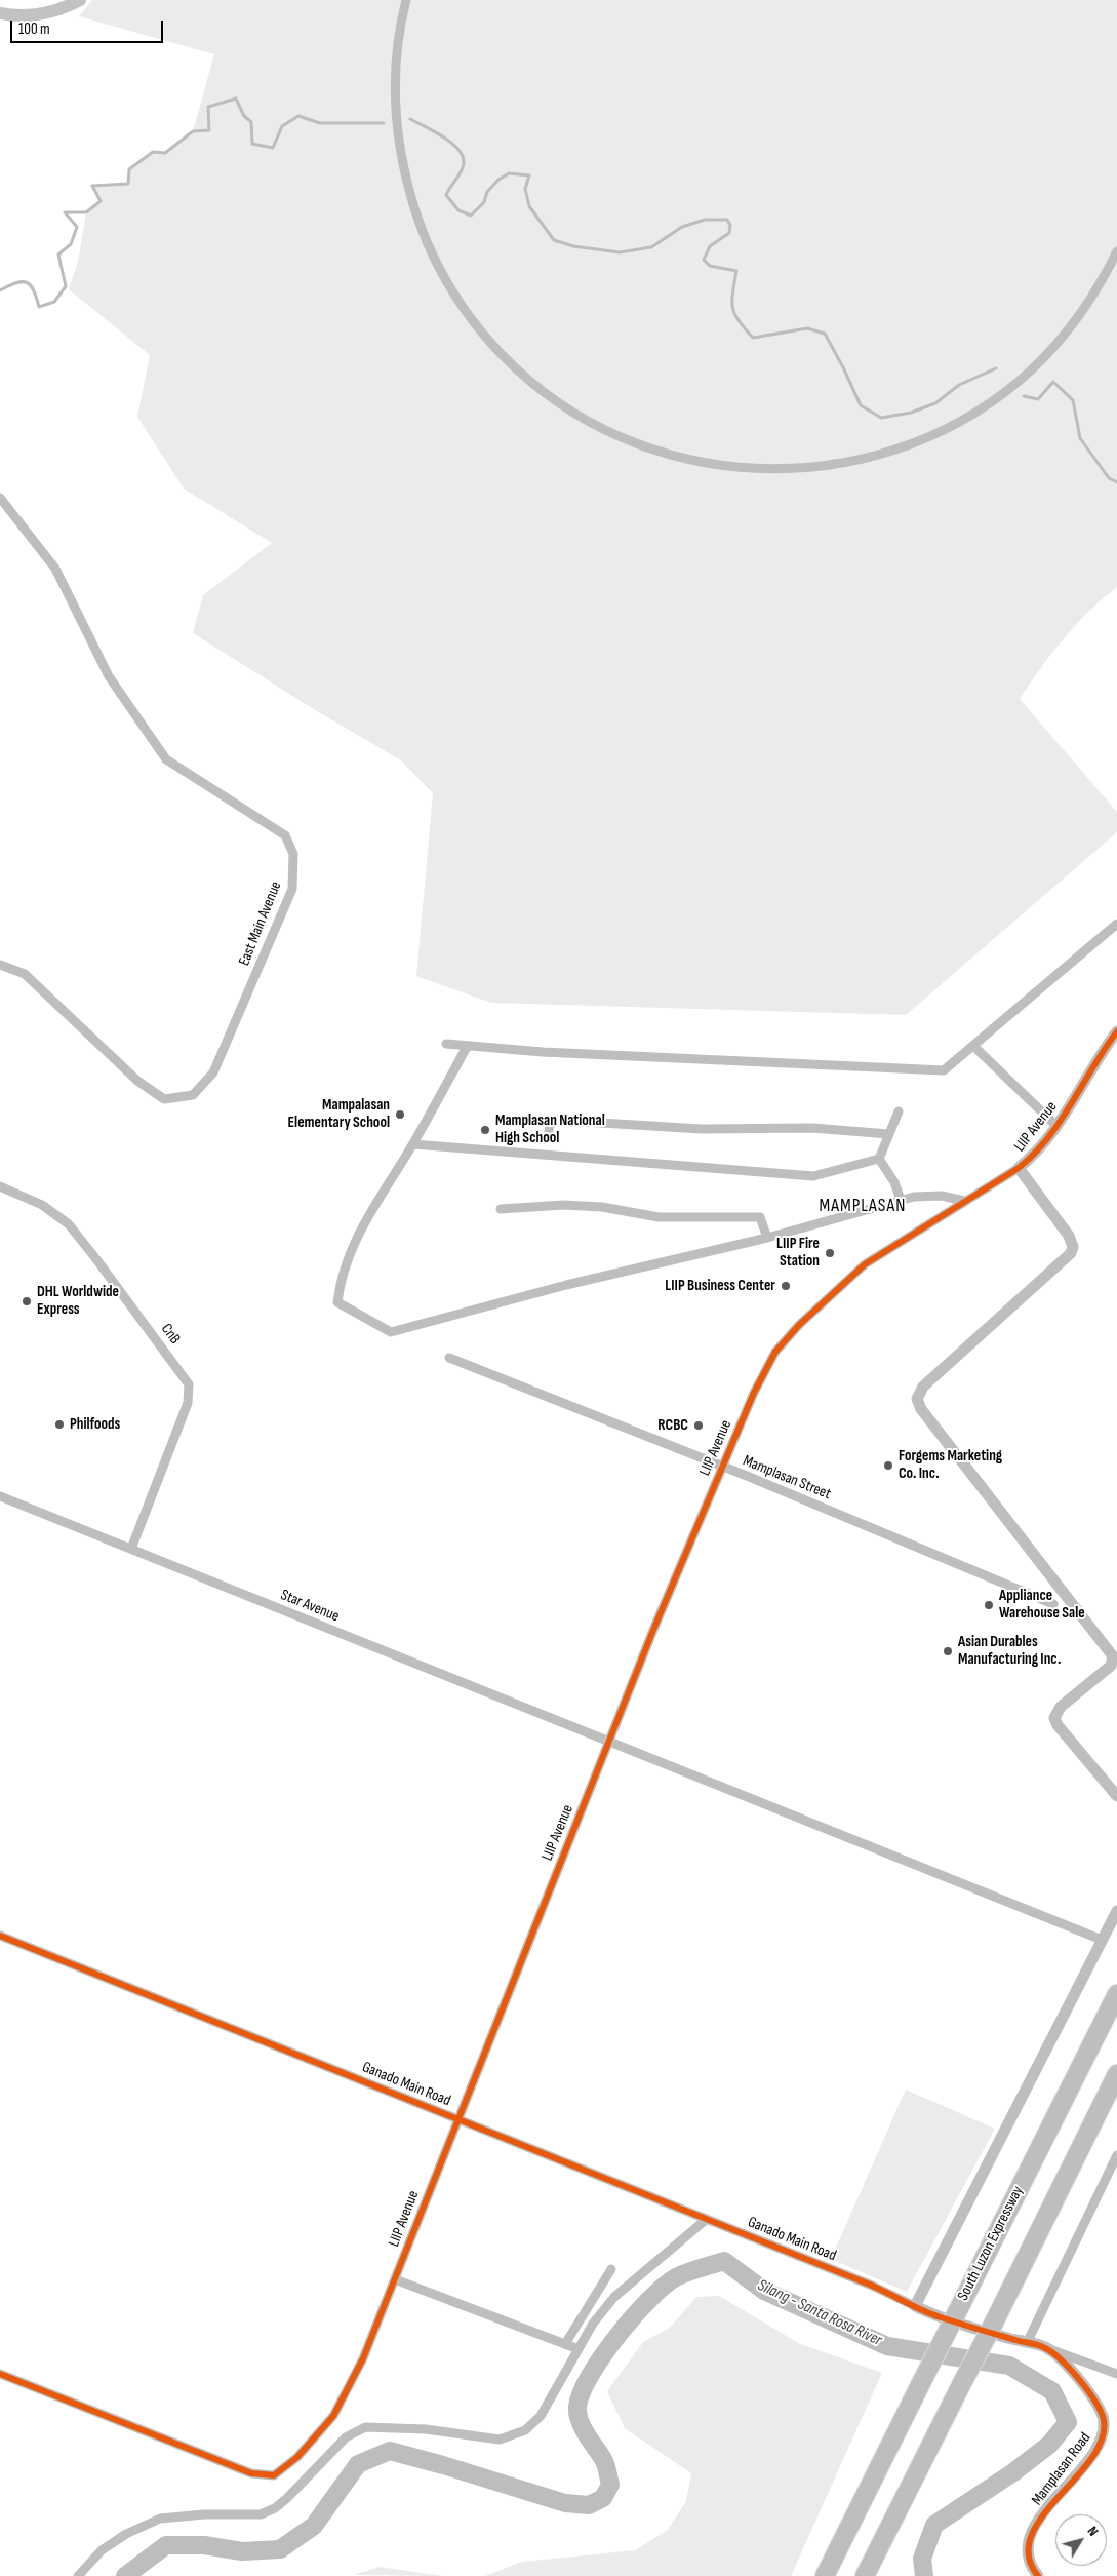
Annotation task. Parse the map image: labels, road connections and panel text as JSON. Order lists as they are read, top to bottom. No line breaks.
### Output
{"streets":{"highway":["South Luzon Expressway"],"street":["East Main Avenue","LIIP Avenue","CnB","Mamplasan Street","Star Avenue","Ganado Main Road","Mamplasan Road"]},"crossings":[["LIIP Avenue","Mamplasan Street"],["LIIP Avenue","Star Avenue"],["LIIP Avenue","Ganado Main Road"],["CnB","Star Avenue"],["Ganado Main Road","Mamplasan Road"]],"districts":["MAMPLASAN"],"water":["Silang - Santa Rosa River"],"places":["Mampalasan Elementary School","Mamplasan National High School","LIIP Fire Station","LIIP Business Center","DHL Worldwide Express","Philfoods","RCBC","Forgems Marketing Co. Inc.","Appliance Warehouse Sale","Asian Durables Manufacturing Inc."],"scale_bar":"100 m","north":"top right"}
